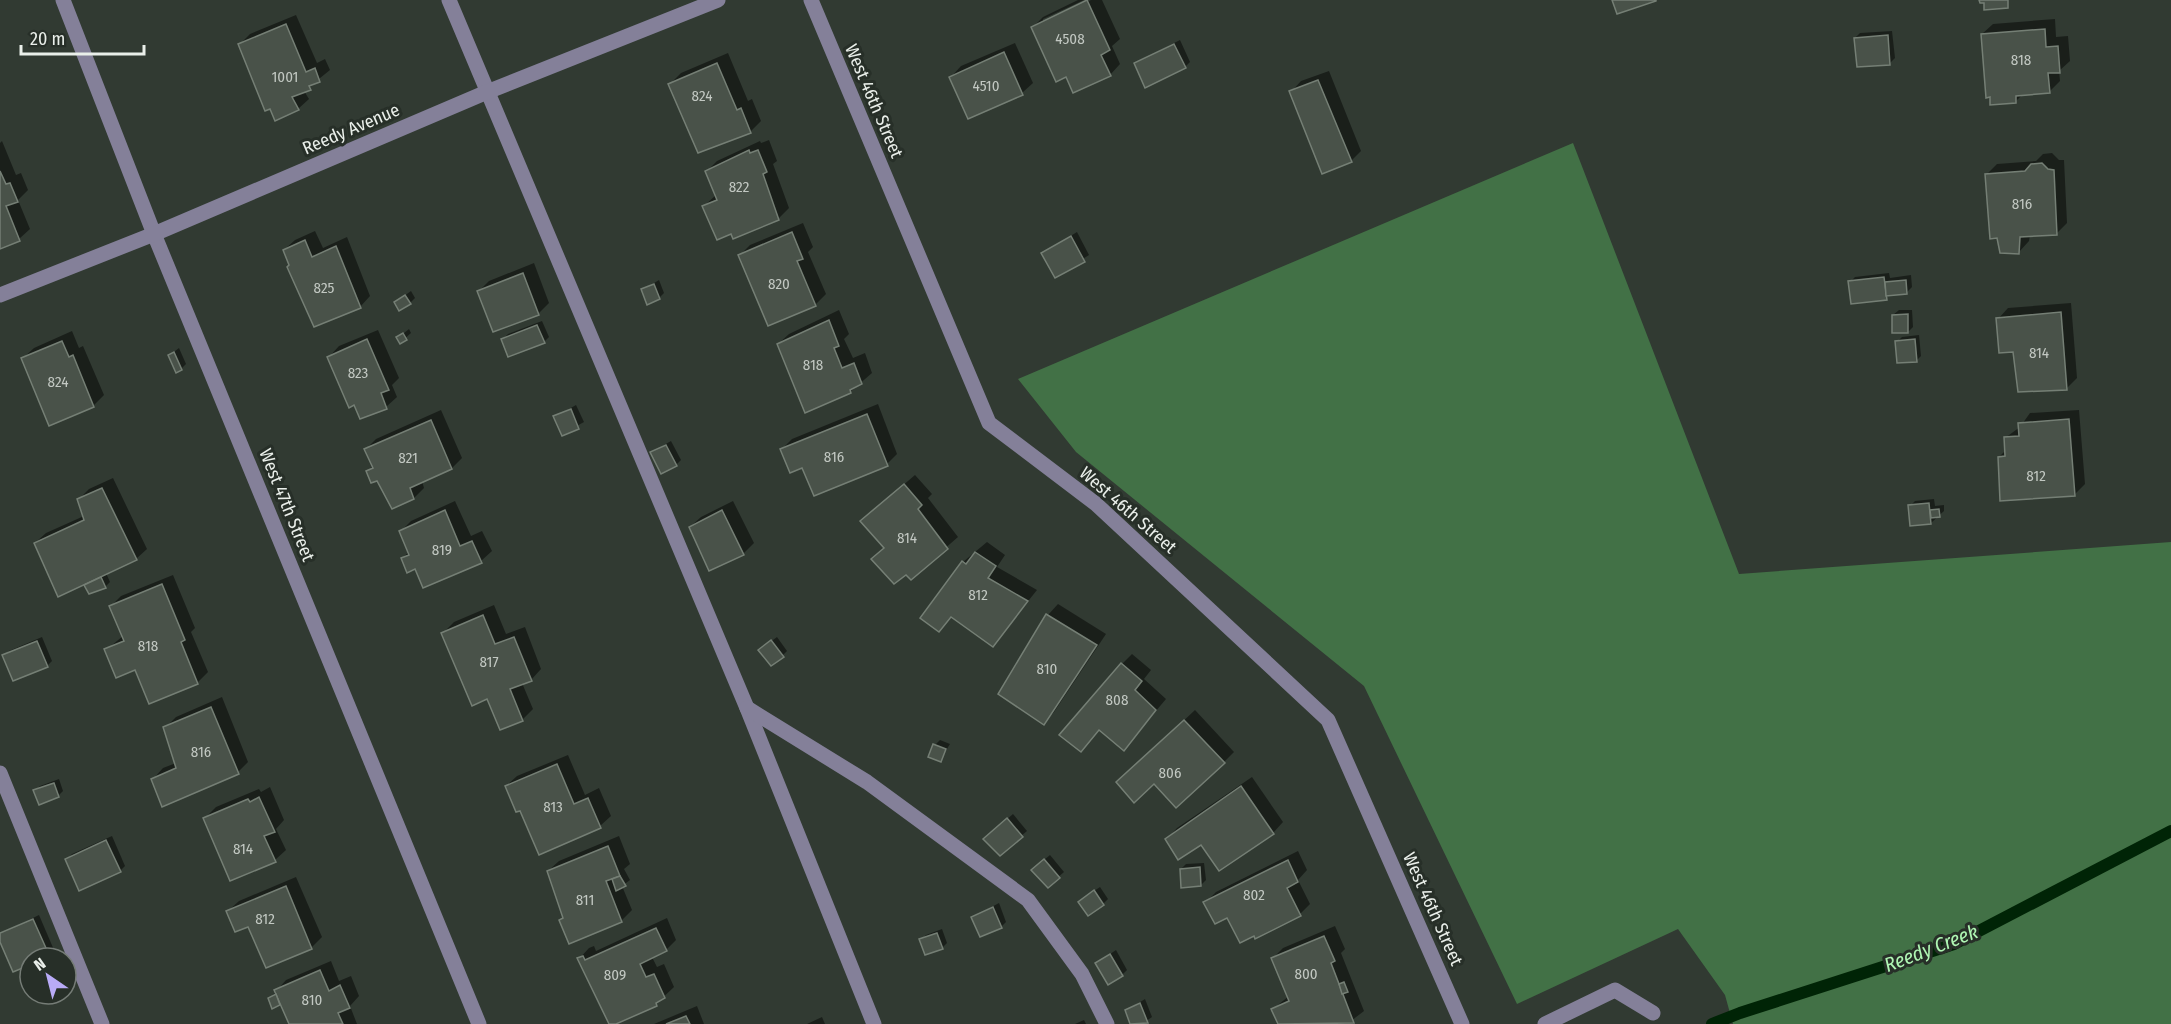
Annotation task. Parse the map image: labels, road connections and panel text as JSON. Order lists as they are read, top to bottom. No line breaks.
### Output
{"streets":{"street":["West 46th Street","Reedy Avenue","West 47th Street"]},"crossings":[["Reedy Avenue","West 47th Street"]],"water":["Reedy Creek"],"house_numbers":["4508","818","1001","4510","824","822","816","820","825","814","818","823","824","816","821","812","814","819","812","818","817","810","808","816","806","813","814","802","811","812","800","809","810"],"scale_bar":"20 m","north":"top left"}
